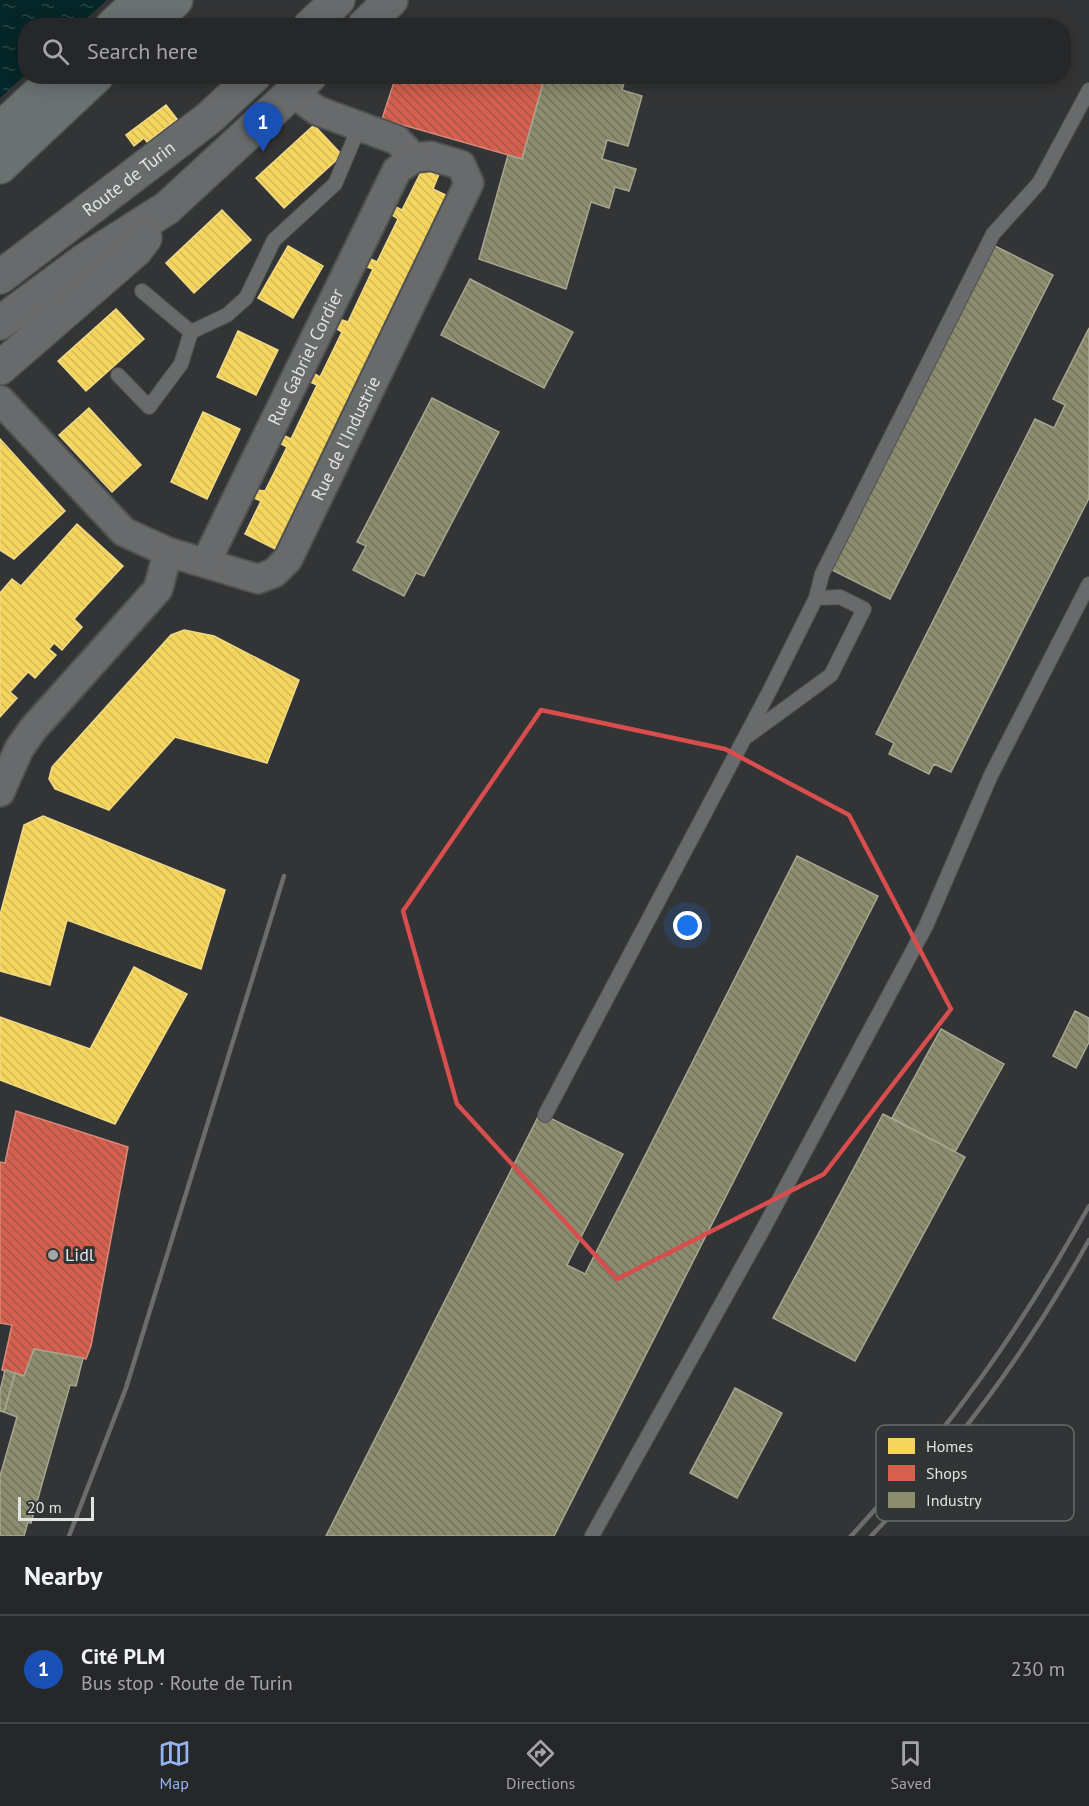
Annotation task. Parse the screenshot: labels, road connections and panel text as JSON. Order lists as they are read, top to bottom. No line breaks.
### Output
{"streets":{"main road":["Route de Turin"],"street":["Rue Gabriel Cordier","Rue de l'Industrie"]},"crossings":[["Rue Gabriel Cordier","Rue de l'Industrie"]],"places":["Lidl"],"legend":["Homes","Shops","Industry"],"scale_bar":"20 m","page":{"search":"Search here","pins":"1","scale":"20 m","heading":"Nearby","list":[{"mark":"1","name":"Cité PLM","note":"Bus stop · Route de Turin","value":"230 m"}],"nav":["Map","Directions","Saved"]}}
